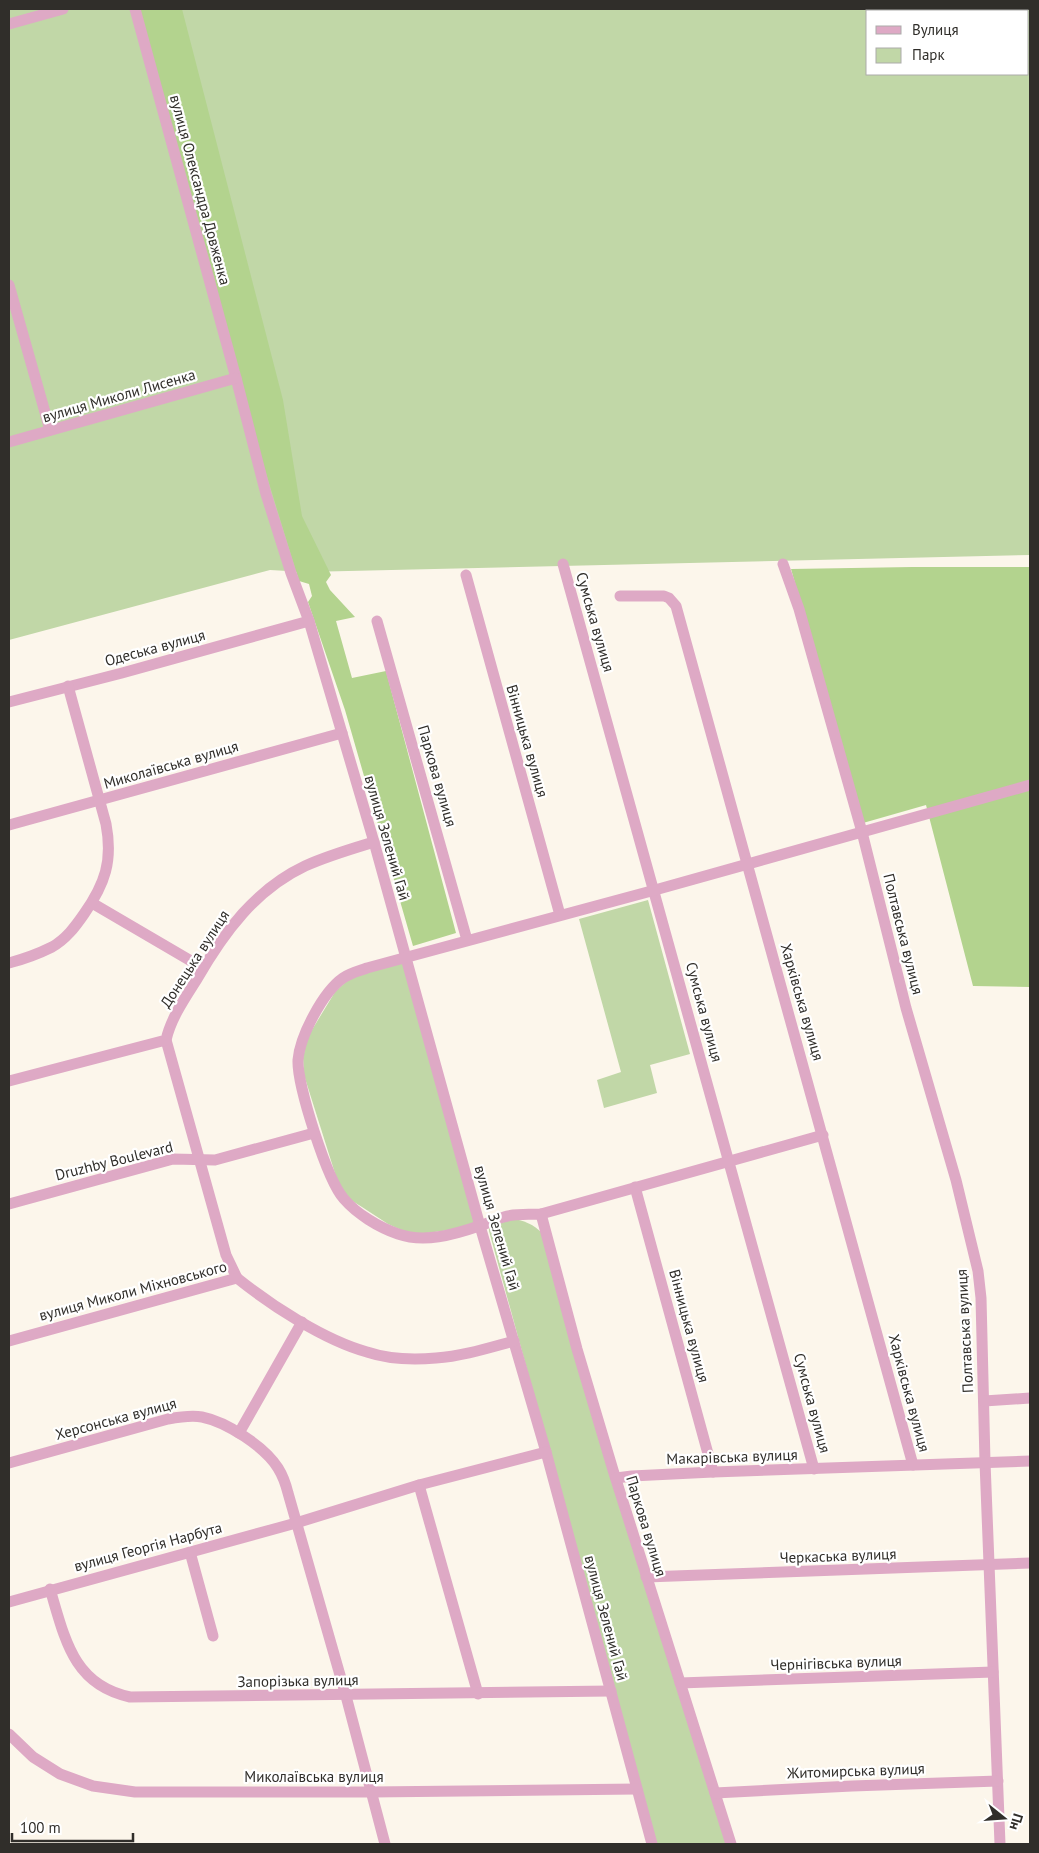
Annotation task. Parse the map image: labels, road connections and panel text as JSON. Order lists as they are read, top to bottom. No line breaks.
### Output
{"streets":{"street":["вулиця Олександра Довженка","вулиця Миколи Лисенка","Сумська вулиця","Одеська вулиця","Вінницька вулиця","Миколаївська вулиця","Паркова вулиця","вулиця Зелений Гай","Полтавська вулиця","Донецька вулиця","Харківська вулиця","Druzhby Boulevard","вулиця Миколи Міхновського","Херсонська вулиця","Макарівська вулиця","вулиця Георгія Нарбута","Черкаська вулиця","Чернігівська вулиця","Запорізька вулиця","Житомирська вулиця"]},"crossings":[["вулиця Олександра Довженка","вулиця Миколи Лисенка"],["вулиця Олександра Довженка","Одеська вулиця"],["вулиця Олександра Довженка","вулиця Зелений Гай"],["Сумська вулиця","Макарівська вулиця"],["Одеська вулиця","вулиця Зелений Гай"],["Вінницька вулиця","Макарівська вулиця"],["Миколаївська вулиця","вулиця Зелений Гай"],["Паркова вулиця","Макарівська вулиця"],["Паркова вулиця","Черкаська вулиця"],["Паркова вулиця","Чернігівська вулиця"],["Паркова вулиця","Житомирська вулиця"],["вулиця Зелений Гай","Донецька вулиця"],["вулиця Зелений Гай","вулиця Миколи Міхновського"],["вулиця Зелений Гай","вулиця Георгія Нарбута"],["вулиця Зелений Гай","Запорізька вулиця"],["Полтавська вулиця","Макарівська вулиця"],["Полтавська вулиця","Черкаська вулиця"],["Полтавська вулиця","Чернігівська вулиця"],["Полтавська вулиця","Житомирська вулиця"],["Харківська вулиця","Макарівська вулиця"],["Херсонська вулиця","вулиця Георгія Нарбута"],["вулиця Георгія Нарбута","Запорізька вулиця"]],"legend":["Вулиця","Парк"],"scale_bar":"100 m","north":"right"}
